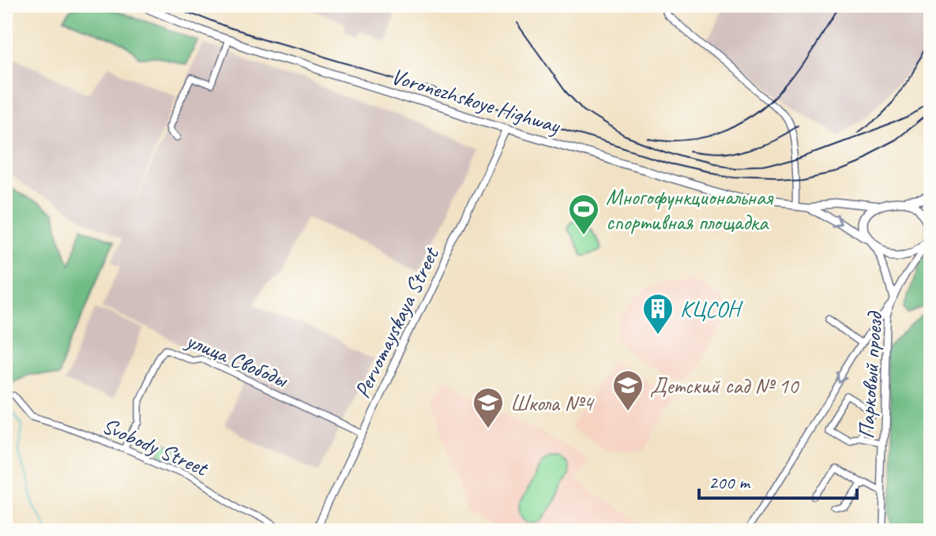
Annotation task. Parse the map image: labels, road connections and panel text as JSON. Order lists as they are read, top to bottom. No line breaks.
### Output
{"streets":{"main road":["Voronezhskoye Highway"],"street":["Pervomayskaya Street","улица Свободы","Парковый проезд","Svobody Street"]},"crossings":[["Voronezhskoye Highway","Pervomayskaya Street"],["Pervomayskaya Street","улица Свободы"],["улица Свободы","Svobody Street"]],"places":{"sports":["Многофункциональная спортивная площадка"],"building":["КЦСОН"],"school or university":["Детский сад № 10","Школа №4"]},"scale_bar":"200 m"}
